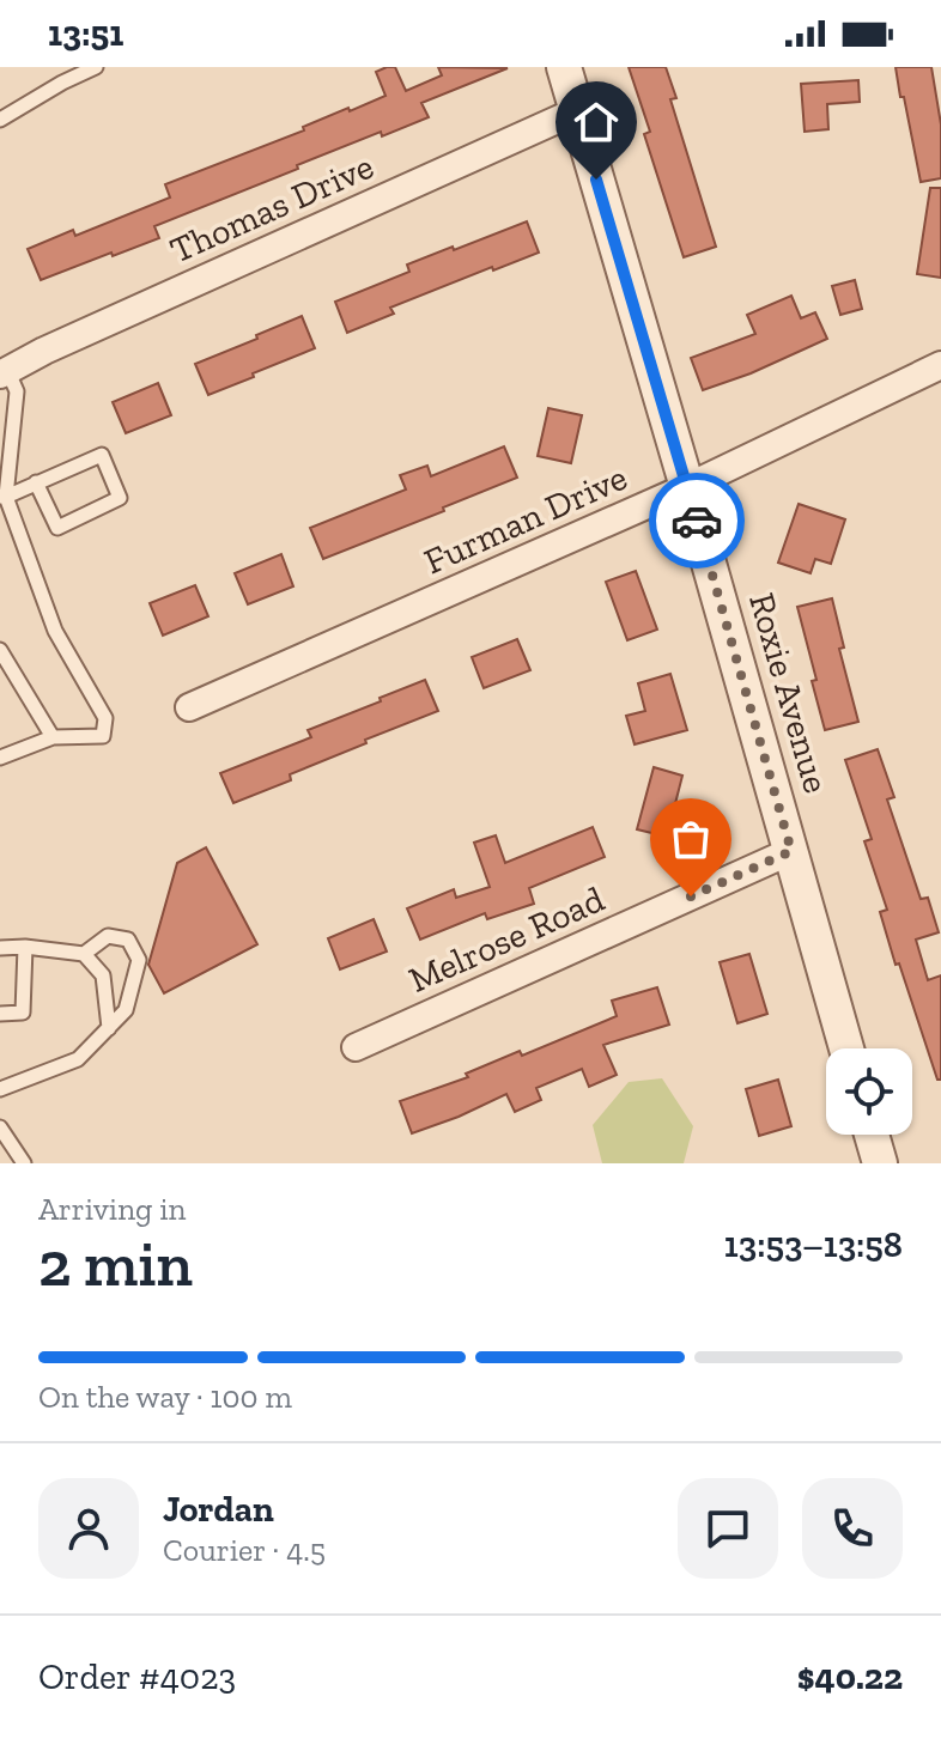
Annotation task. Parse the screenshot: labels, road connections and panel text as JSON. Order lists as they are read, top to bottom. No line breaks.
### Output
{"streets":{"street":["Thomas Drive","Furman Drive","Roxie Avenue","Melrose Road"]},"crossings":[["Thomas Drive","Roxie Avenue"],["Furman Drive","Roxie Avenue"],["Roxie Avenue","Melrose Road"]],"page":{"status":"13:51","heading":["2 min","Arriving in","13:53–13:58"],"panel":["Jordan","Courier · 4.5","Order #4023","$40.22"],"bar":"On the way · 100 m"}}
